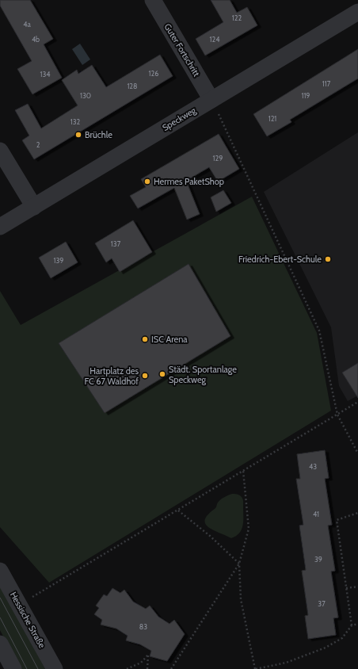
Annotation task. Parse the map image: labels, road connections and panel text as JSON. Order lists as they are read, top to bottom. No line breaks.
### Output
{"streets":{"street":["Guter Fortschritt","Speckweg","Hessische Straße"]},"crossings":[["Guter Fortschritt","Speckweg"]],"places":["Brüchle","Hermes PaketShop","Friedrich-Ebert-Schule","ISC Arena","Städt. Sportanlage Speckweg","Hartplatz des FC 67 Waldhof"],"house_numbers":["122","4a","4b","124","126","134","117","128","130","119","121","132","2","129","137","139","43","41","39","37","83"]}
